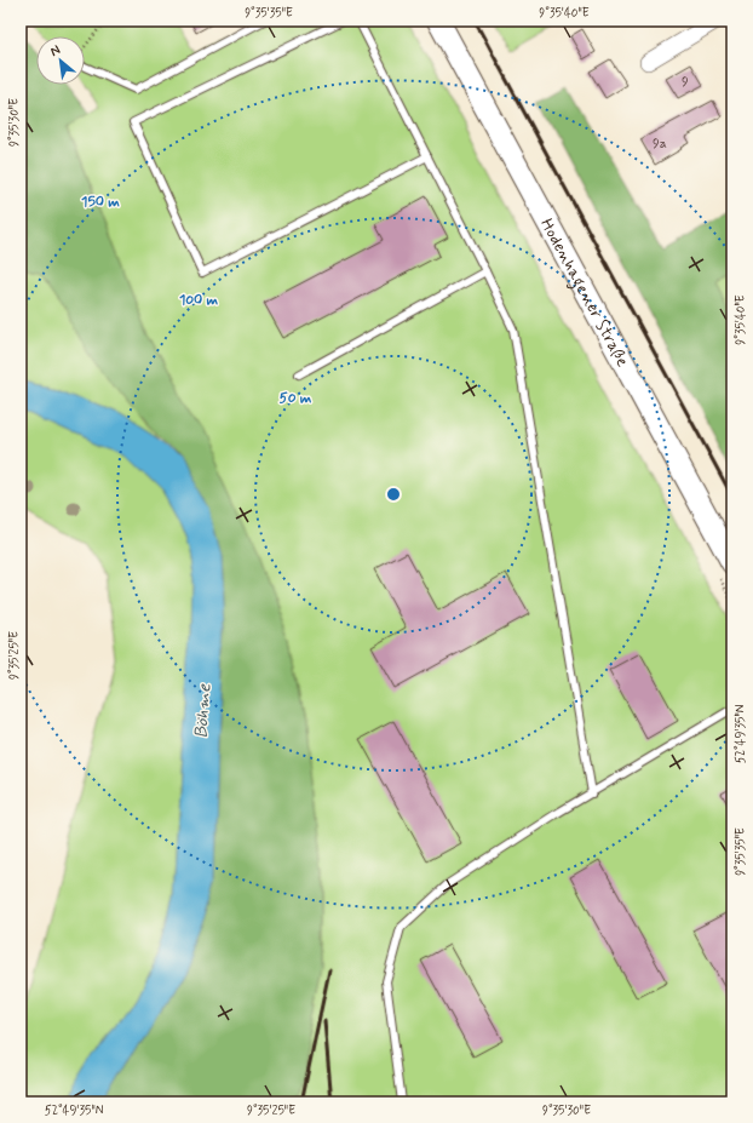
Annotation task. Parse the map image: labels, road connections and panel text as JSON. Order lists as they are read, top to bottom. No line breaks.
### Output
{"streets":{"main road":["Hodenhagener Straße"]},"water":["Böhme"],"house_numbers":["9","9a"],"north":"top left","coordinates":["9°35'35\"E","9°35'40\"E","9°35'30\"E","9°35'25\"E","52°49'35\"N"],"rings":["150 m","100 m","50 m"]}
